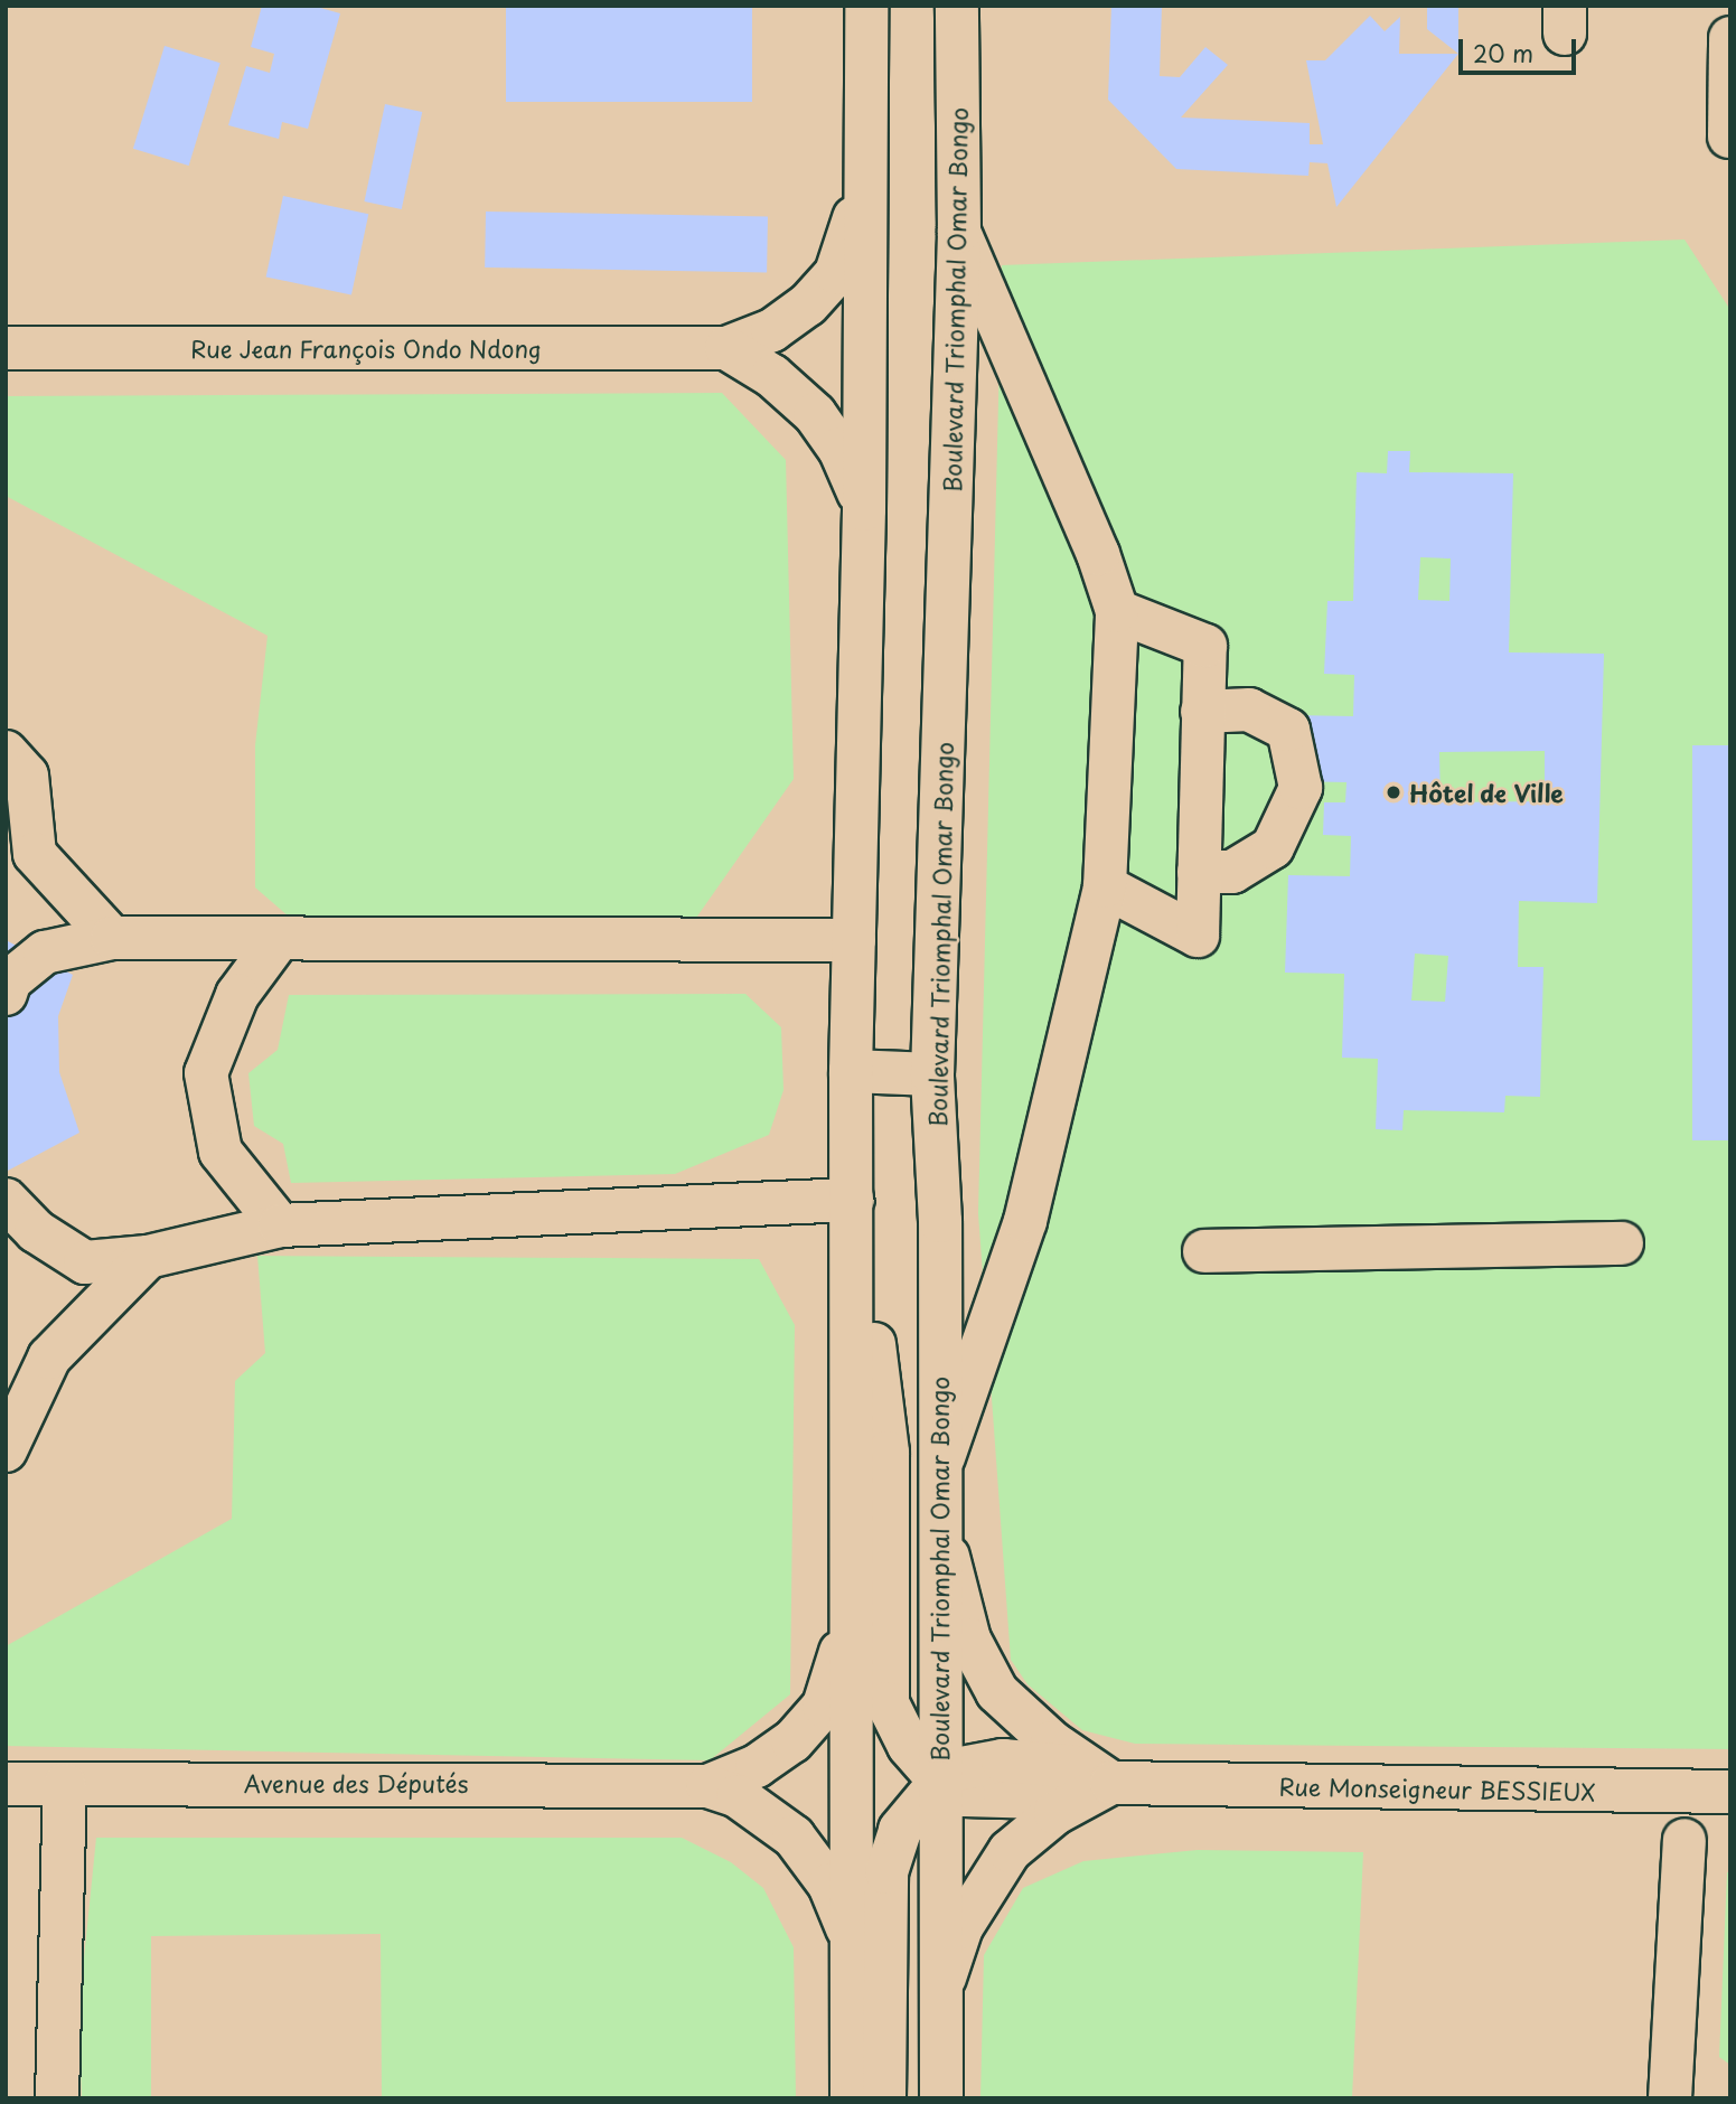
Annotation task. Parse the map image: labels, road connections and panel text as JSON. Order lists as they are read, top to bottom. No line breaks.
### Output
{"streets":{"main road":["Boulevard Triomphal Omar Bongo","Rue Jean François Ondo Ndong","Avenue des Députés","Rue Monseigneur BESSIEUX"]},"crossings":[["Boulevard Triomphal Omar Bongo","Rue Monseigneur BESSIEUX"]],"places":["Hôtel de Ville"],"scale_bar":"20 m"}
